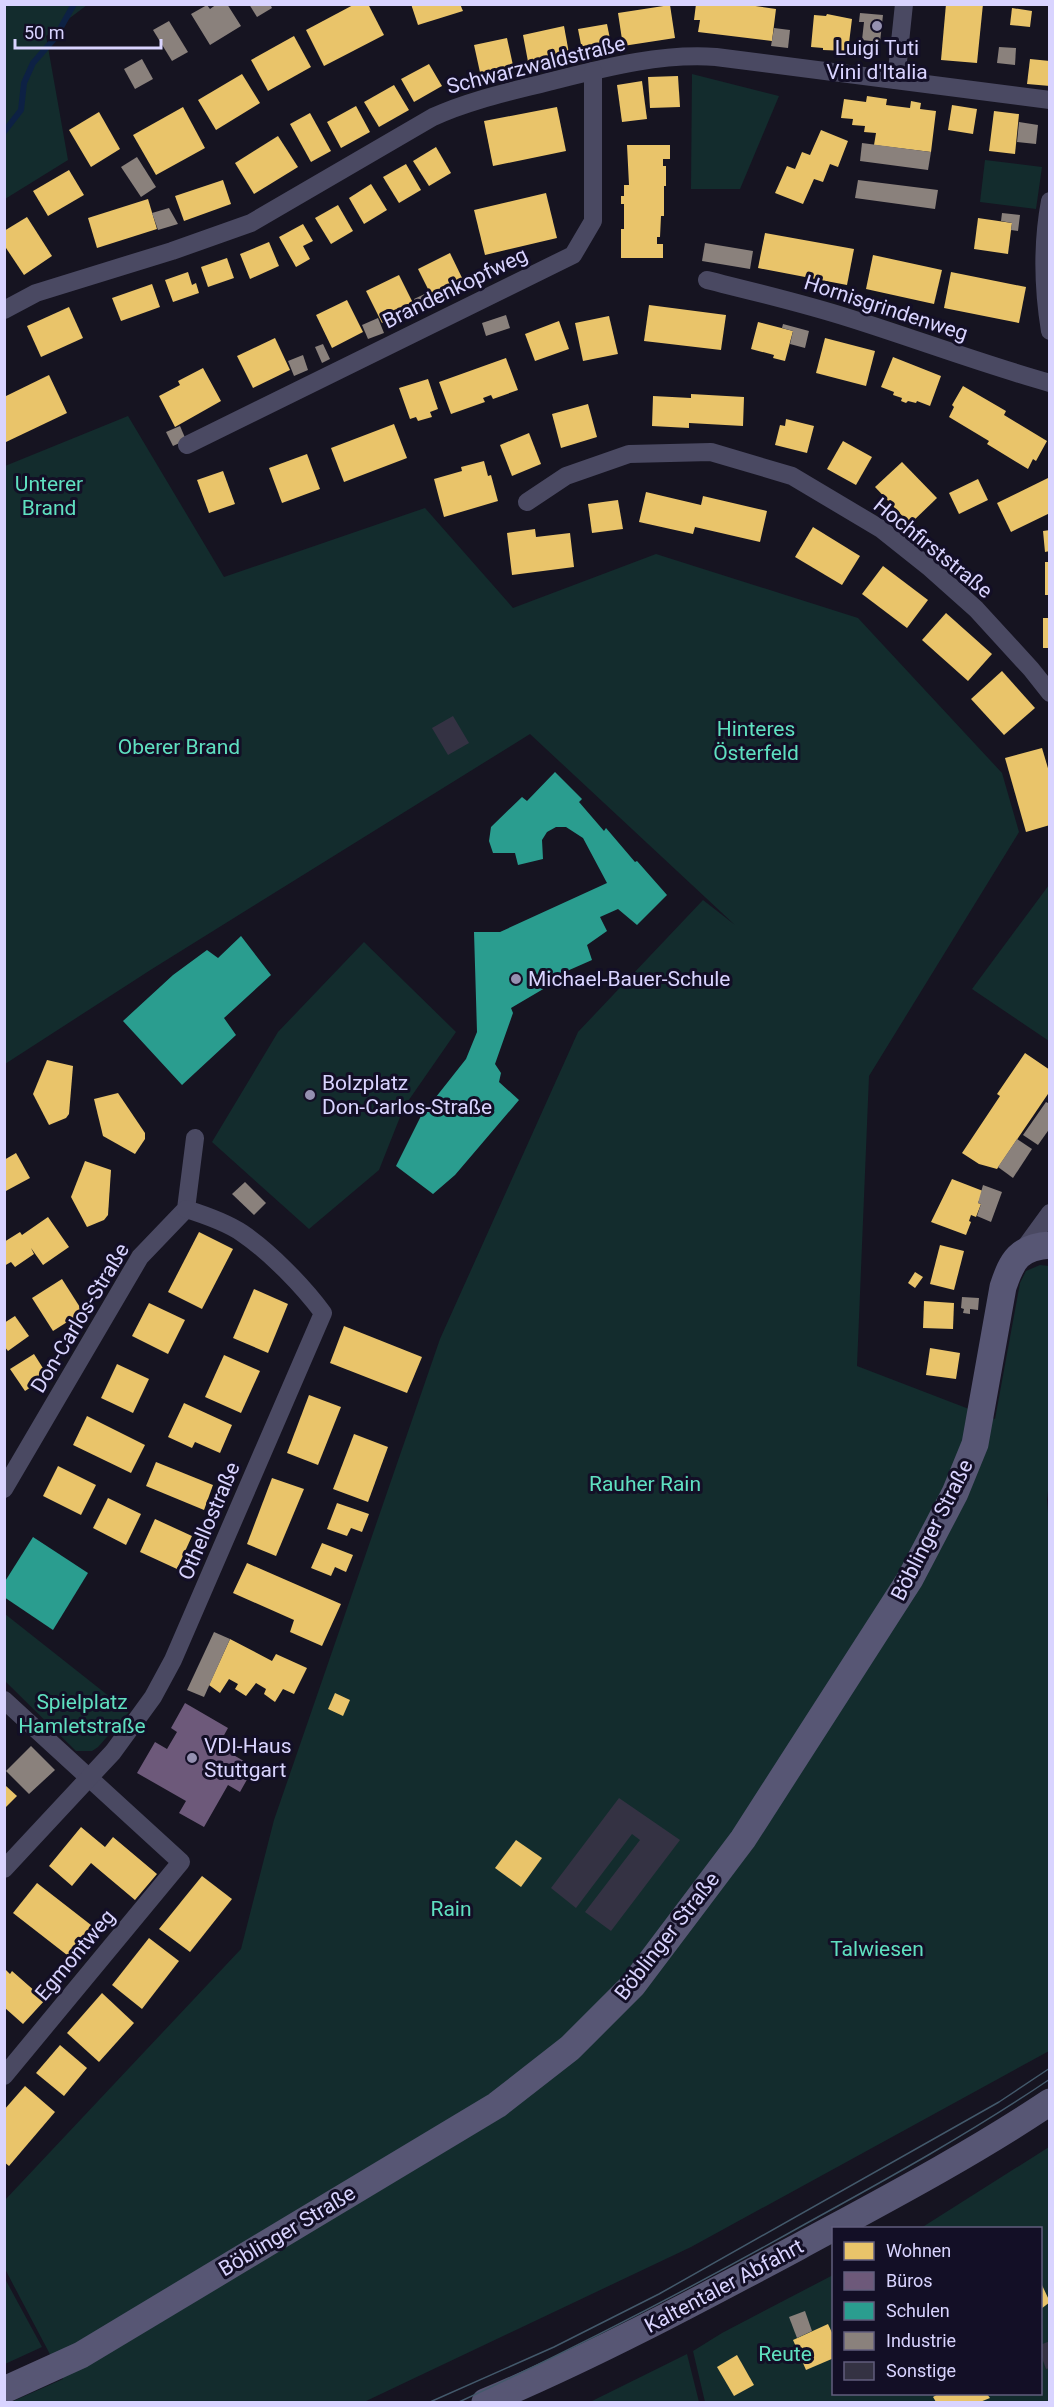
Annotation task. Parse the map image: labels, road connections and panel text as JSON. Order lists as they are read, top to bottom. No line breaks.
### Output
{"streets":{"main road":["Böblinger Straße","Kaltentaler Abfahrt"],"street":["Schwarzwaldstraße","Brandenkopfweg","Hornisgrindenweg","Hochfirststraße","Don-Carlos-Straße","Othellostraße","Egmontweg"]},"crossings":[["Schwarzwaldstraße","Brandenkopfweg"],["Don-Carlos-Straße","Othellostraße"],["Othellostraße","Egmontweg"]],"parks":["Unterer Brand","Hinteres Österfeld","Oberer Brand","Rauher Rain","Spielplatz Hamletstraße","Rain","Talwiesen","Reute"],"places":["Luigi Tuti Vini d'Italia","Michael-Bauer-Schule","Bolzplatz Don-Carlos-Straße","VDI-Haus Stuttgart"],"legend":["Wohnen","Büros","Schulen","Industrie","Sonstige"],"scale_bar":"50 m"}
